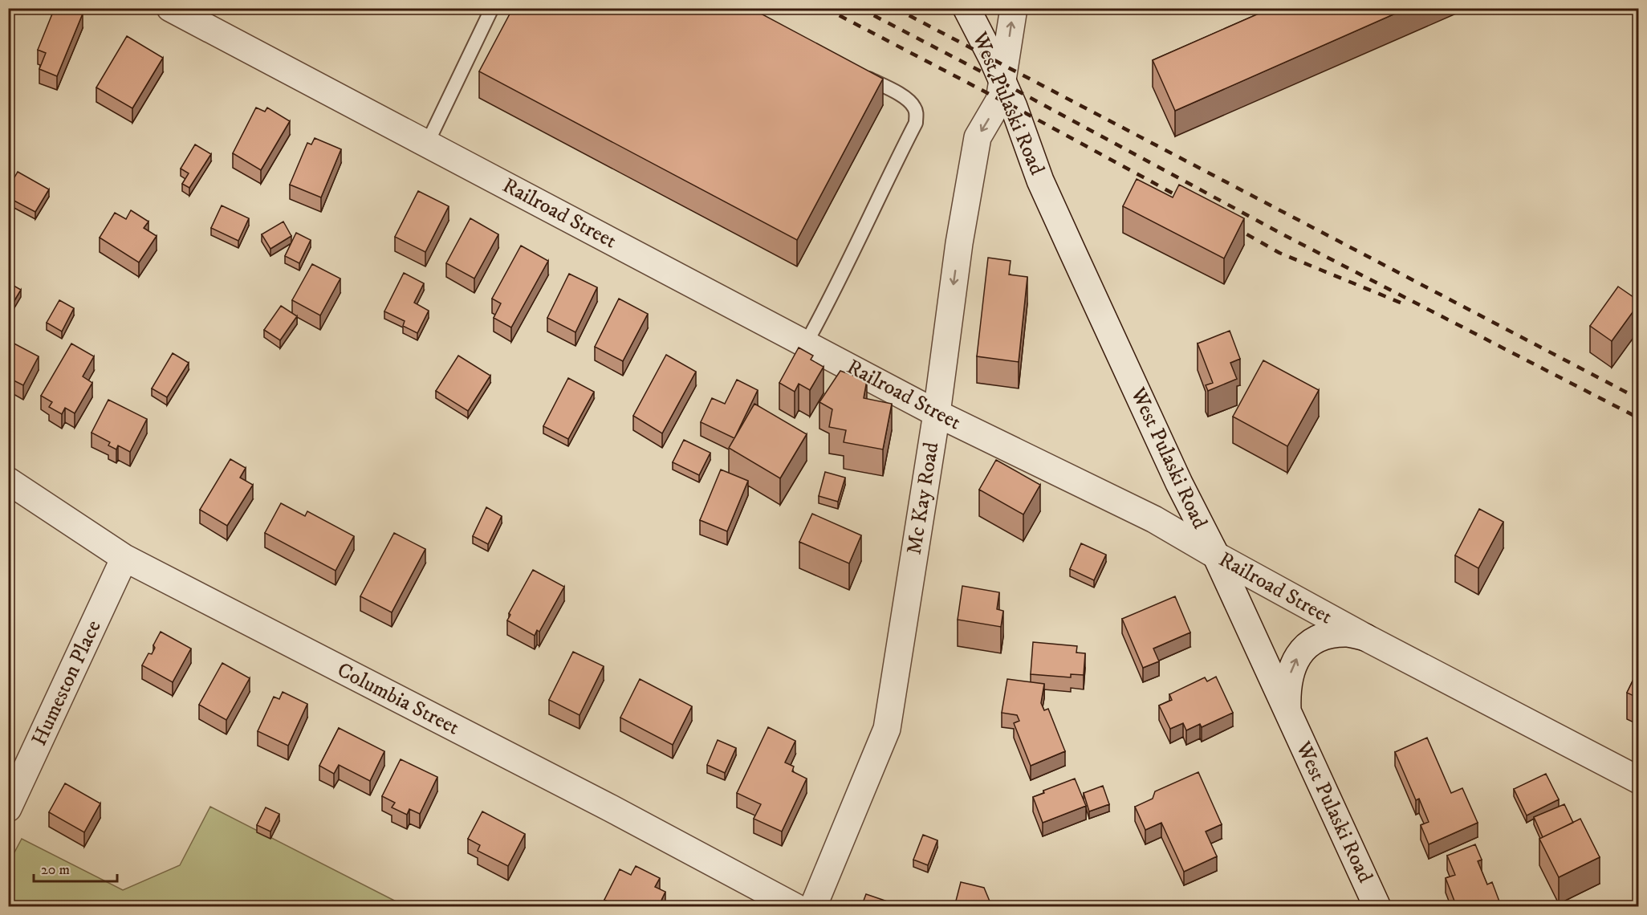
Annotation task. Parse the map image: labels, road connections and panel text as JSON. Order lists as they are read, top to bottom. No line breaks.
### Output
{"streets":{"street":["West Pulaski Road","Railroad Street","Mc Kay Road","Humeston Place","Columbia Street"]},"crossings":[["West Pulaski Road","Railroad Street"],["West Pulaski Road","Mc Kay Road"],["Railroad Street","Mc Kay Road"],["Humeston Place","Columbia Street"]],"scale_bar":"20 m"}
